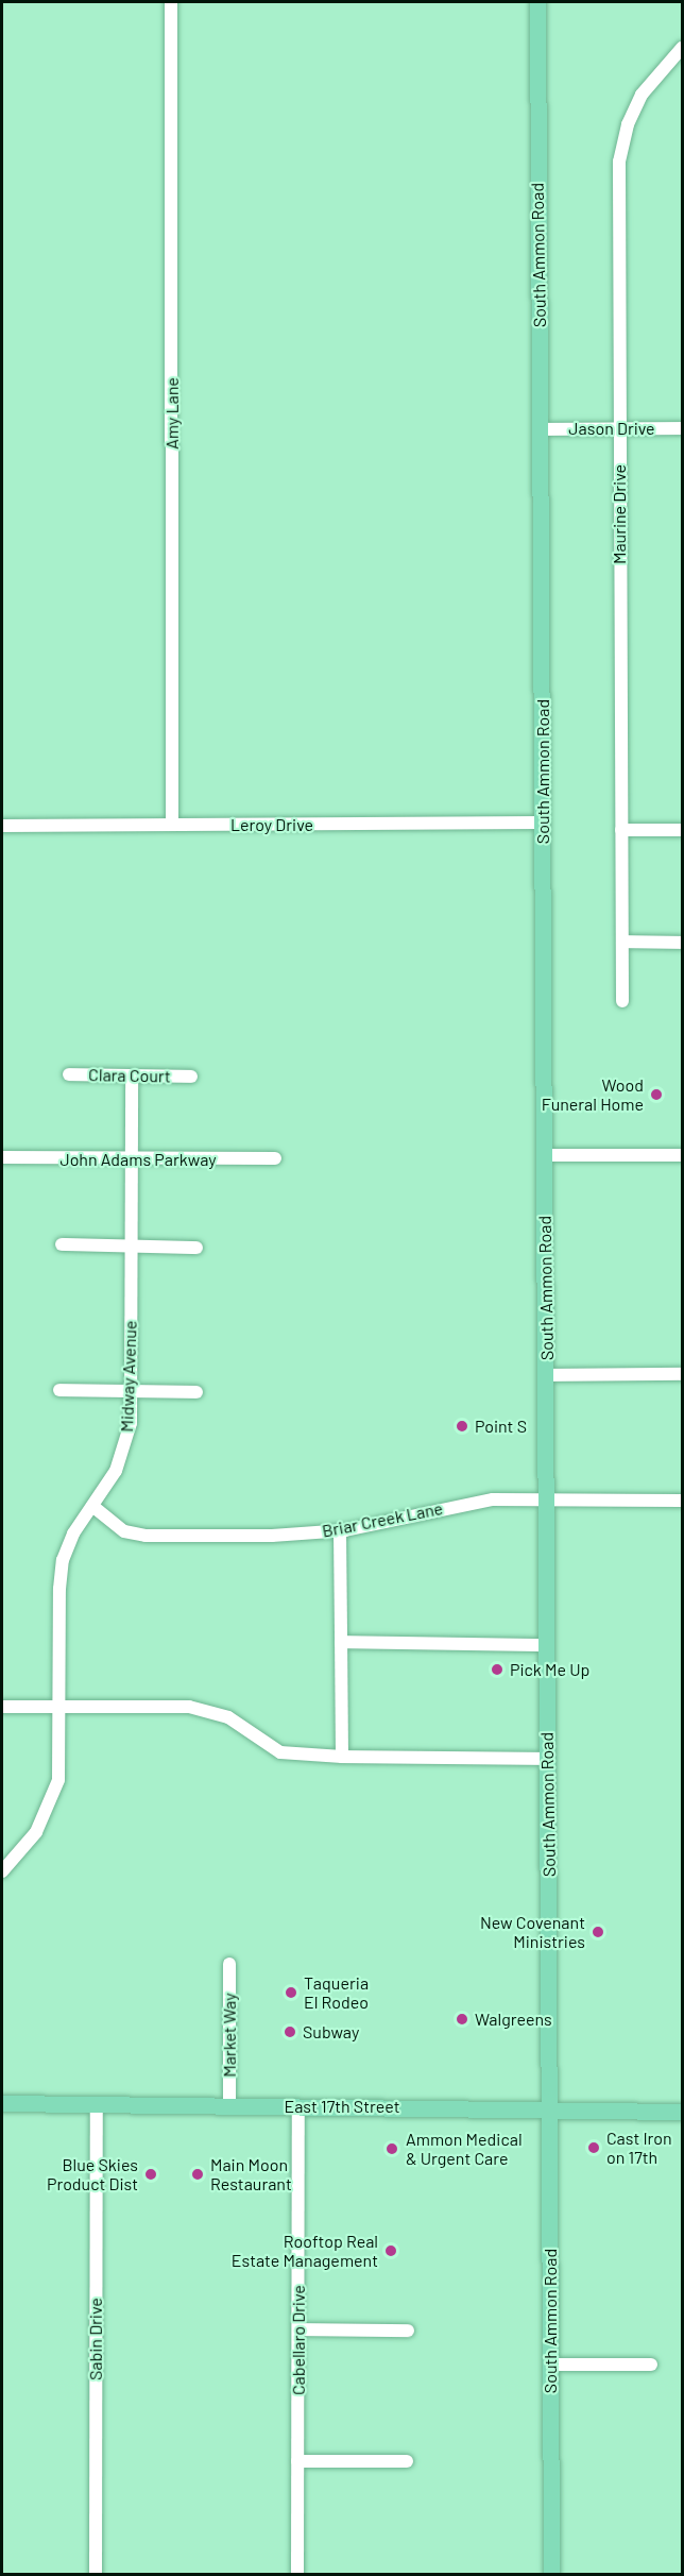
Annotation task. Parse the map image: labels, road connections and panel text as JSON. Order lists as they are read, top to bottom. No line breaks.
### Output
{"streets":{"main road":["South Ammon Road","East 17th Street"],"street":["Amy Lane","Jason Drive","Maurine Drive","Leroy Drive","Clara Court","John Adams Parkway","Midway Avenue","Briar Creek Lane","Market Way","Sabin Drive","Cabellaro Drive"]},"crossings":[["South Ammon Road","Jason Drive"],["South Ammon Road","Leroy Drive"],["South Ammon Road","Briar Creek Lane"],["South Ammon Road","East 17th Street"],["Amy Lane","Leroy Drive"],["Jason Drive","Maurine Drive"],["Clara Court","Midway Avenue"],["John Adams Parkway","Midway Avenue"],["Midway Avenue","Briar Creek Lane"],["Market Way","East 17th Street"],["East 17th Street","Sabin Drive"],["East 17th Street","Cabellaro Drive"]],"places":["Wood Funeral Home","Point S","Pick Me Up","New Covenant Ministries","Taqueria El Rodeo","Walgreens","Subway","Cast Iron on 17th","Ammon Medical & Urgent Care","Blue Skies Product Dist","Main Moon Restaurant","Rooftop Real Estate Management"]}
